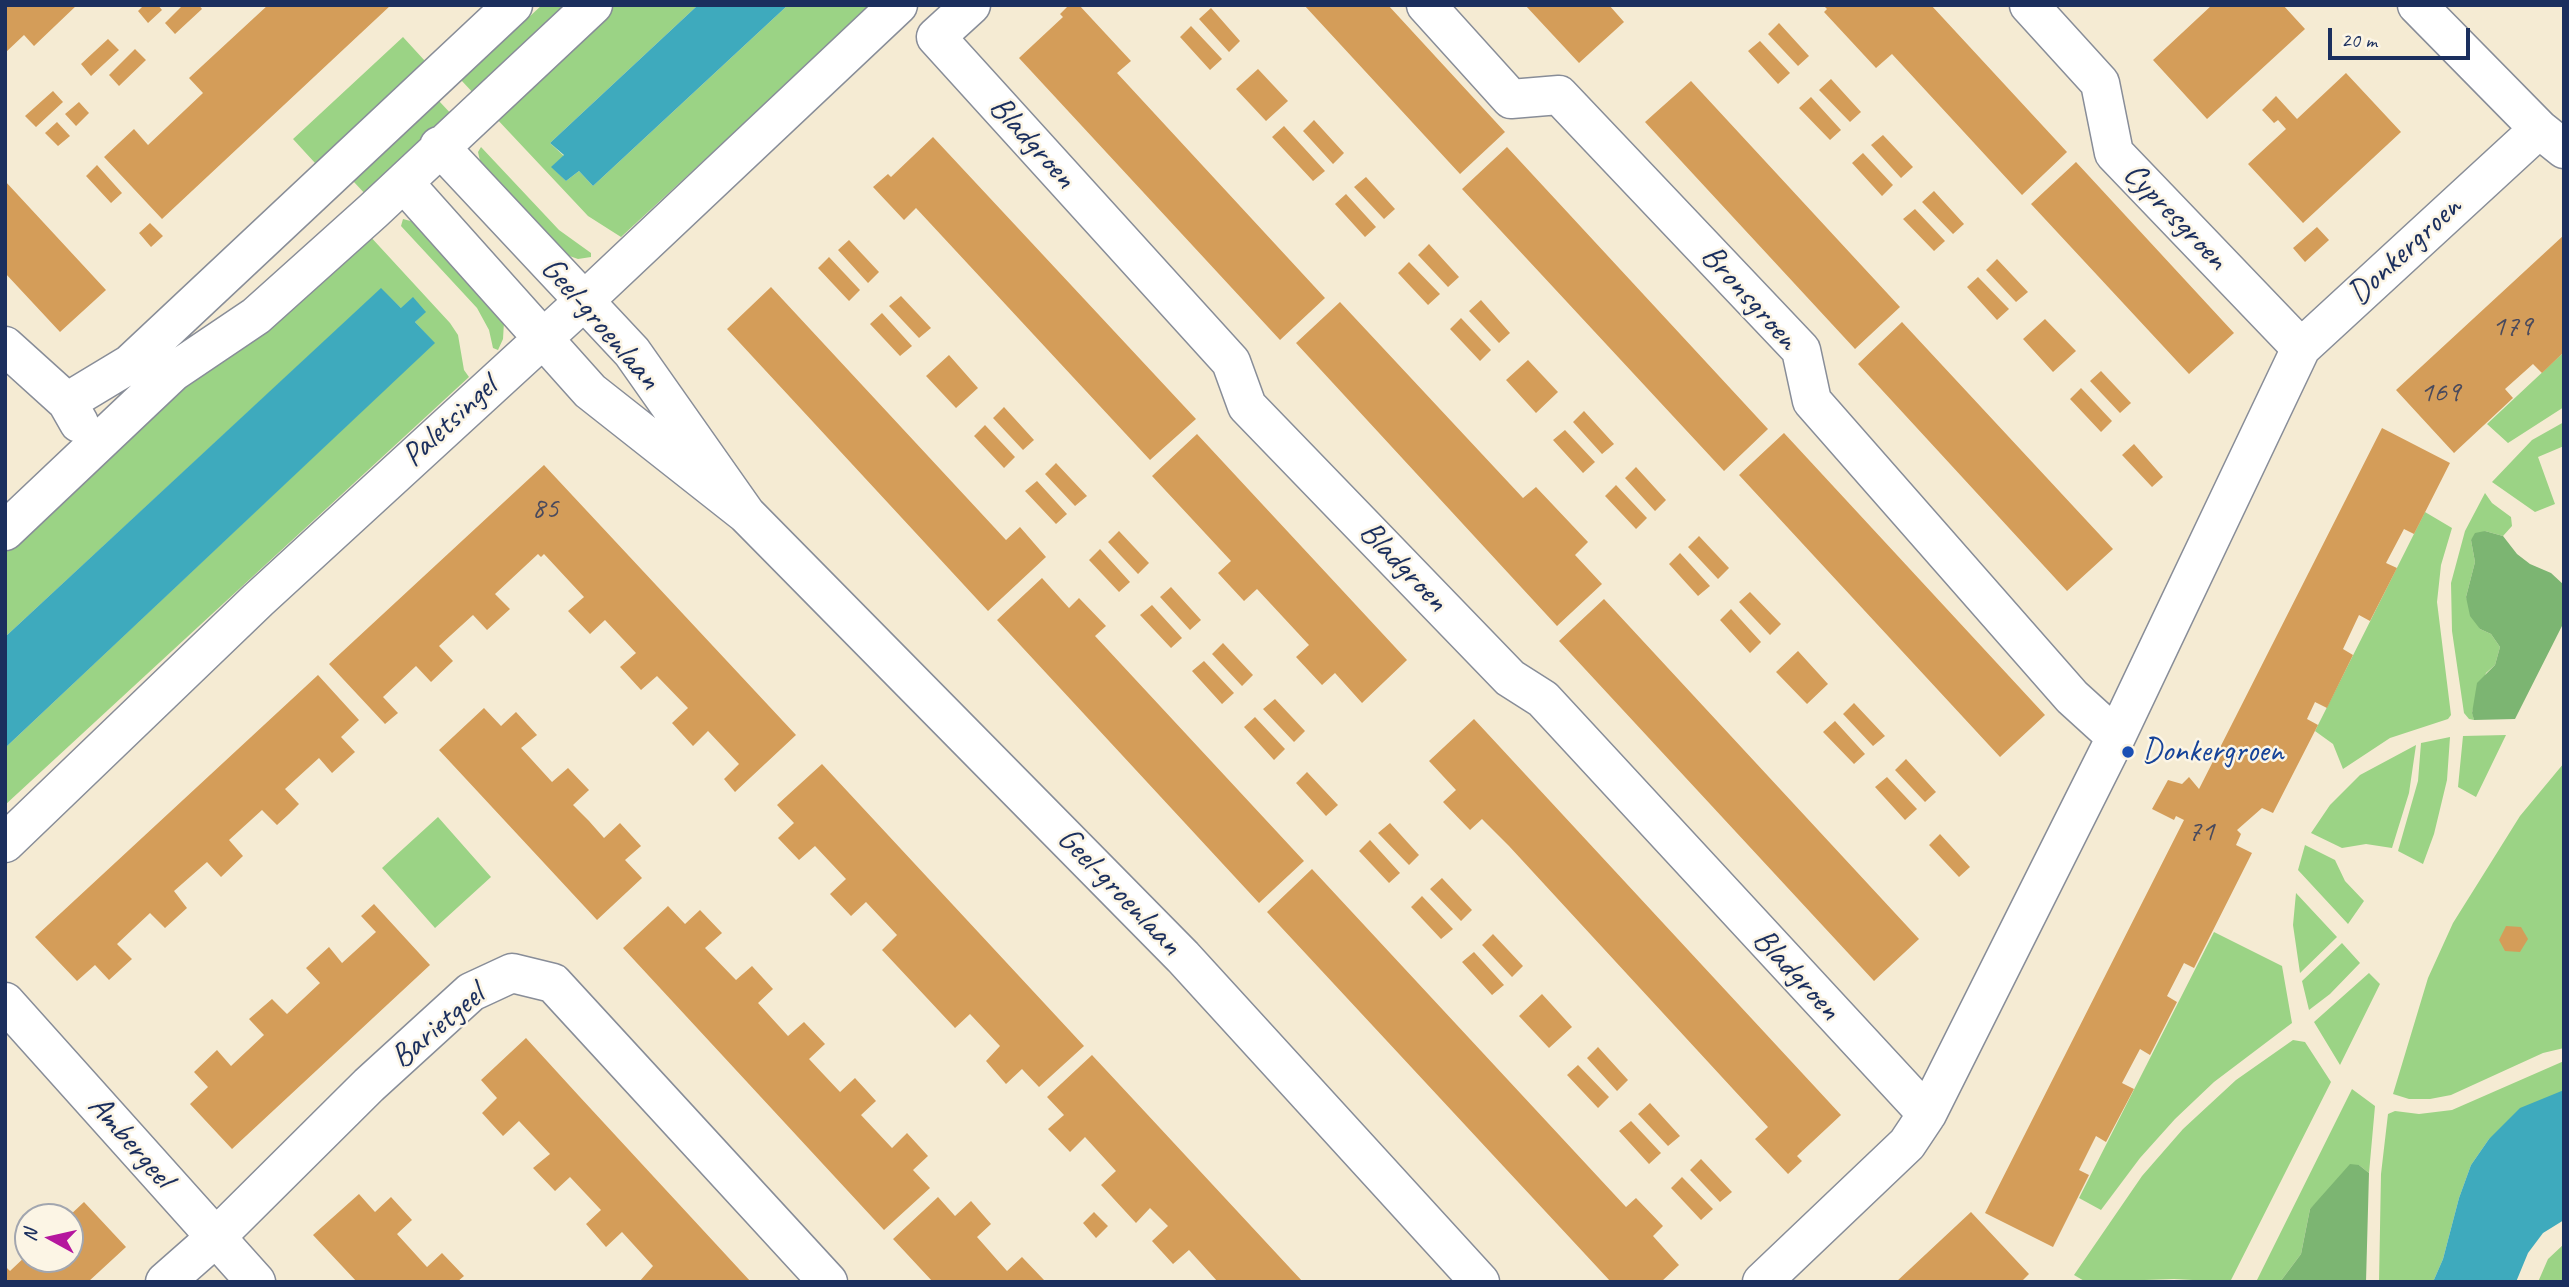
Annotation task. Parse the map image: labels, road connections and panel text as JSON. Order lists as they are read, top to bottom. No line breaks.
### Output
{"streets":{"street":["Bladgroen","Cypresgroen","Donkergroen","Bronsgroen","Geel-groenlaan","Paletsingel","Barietgeel","Ambergeel"]},"crossings":[["Bladgroen","Donkergroen"],["Cypresgroen","Donkergroen"],["Donkergroen","Bronsgroen"],["Geel-groenlaan","Paletsingel"],["Barietgeel","Ambergeel"]],"places":["Donkergroen"],"house_numbers":["179","169","85","71"],"scale_bar":"20 m","north":"left"}
